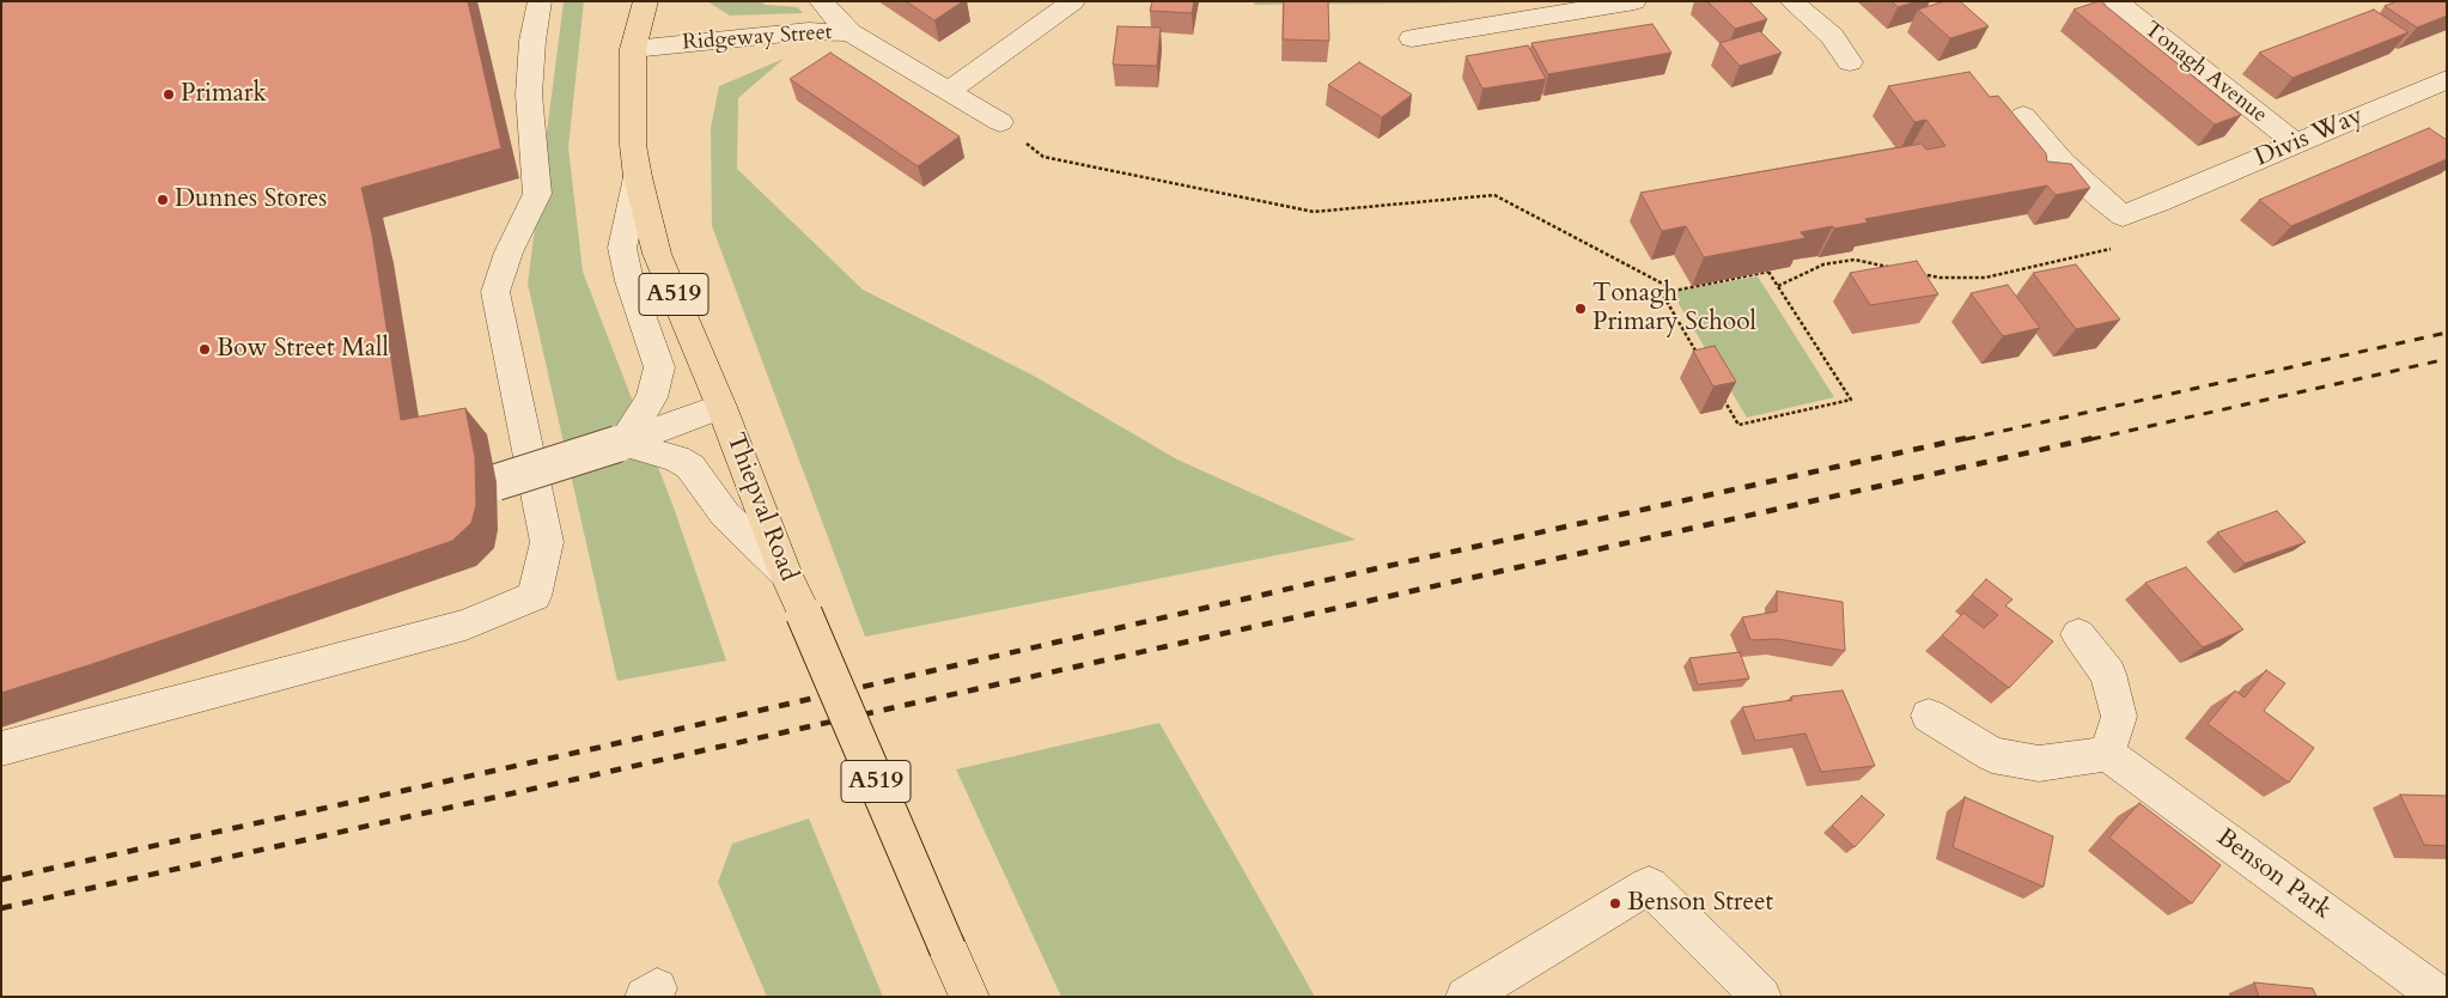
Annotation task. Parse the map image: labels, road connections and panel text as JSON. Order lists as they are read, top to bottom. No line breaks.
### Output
{"streets":{"main road":["A519","Thiepval Road"],"street":["Ridgeway Street","Tonagh Avenue","Divis Way","Benson Park"]},"crossings":[["Ridgeway Street","Thiepval Road"],["Tonagh Avenue","Divis Way"]],"places":["Primark","Dunnes Stores","Tonagh Primary School","Bow Street Mall","Benson Street"]}
